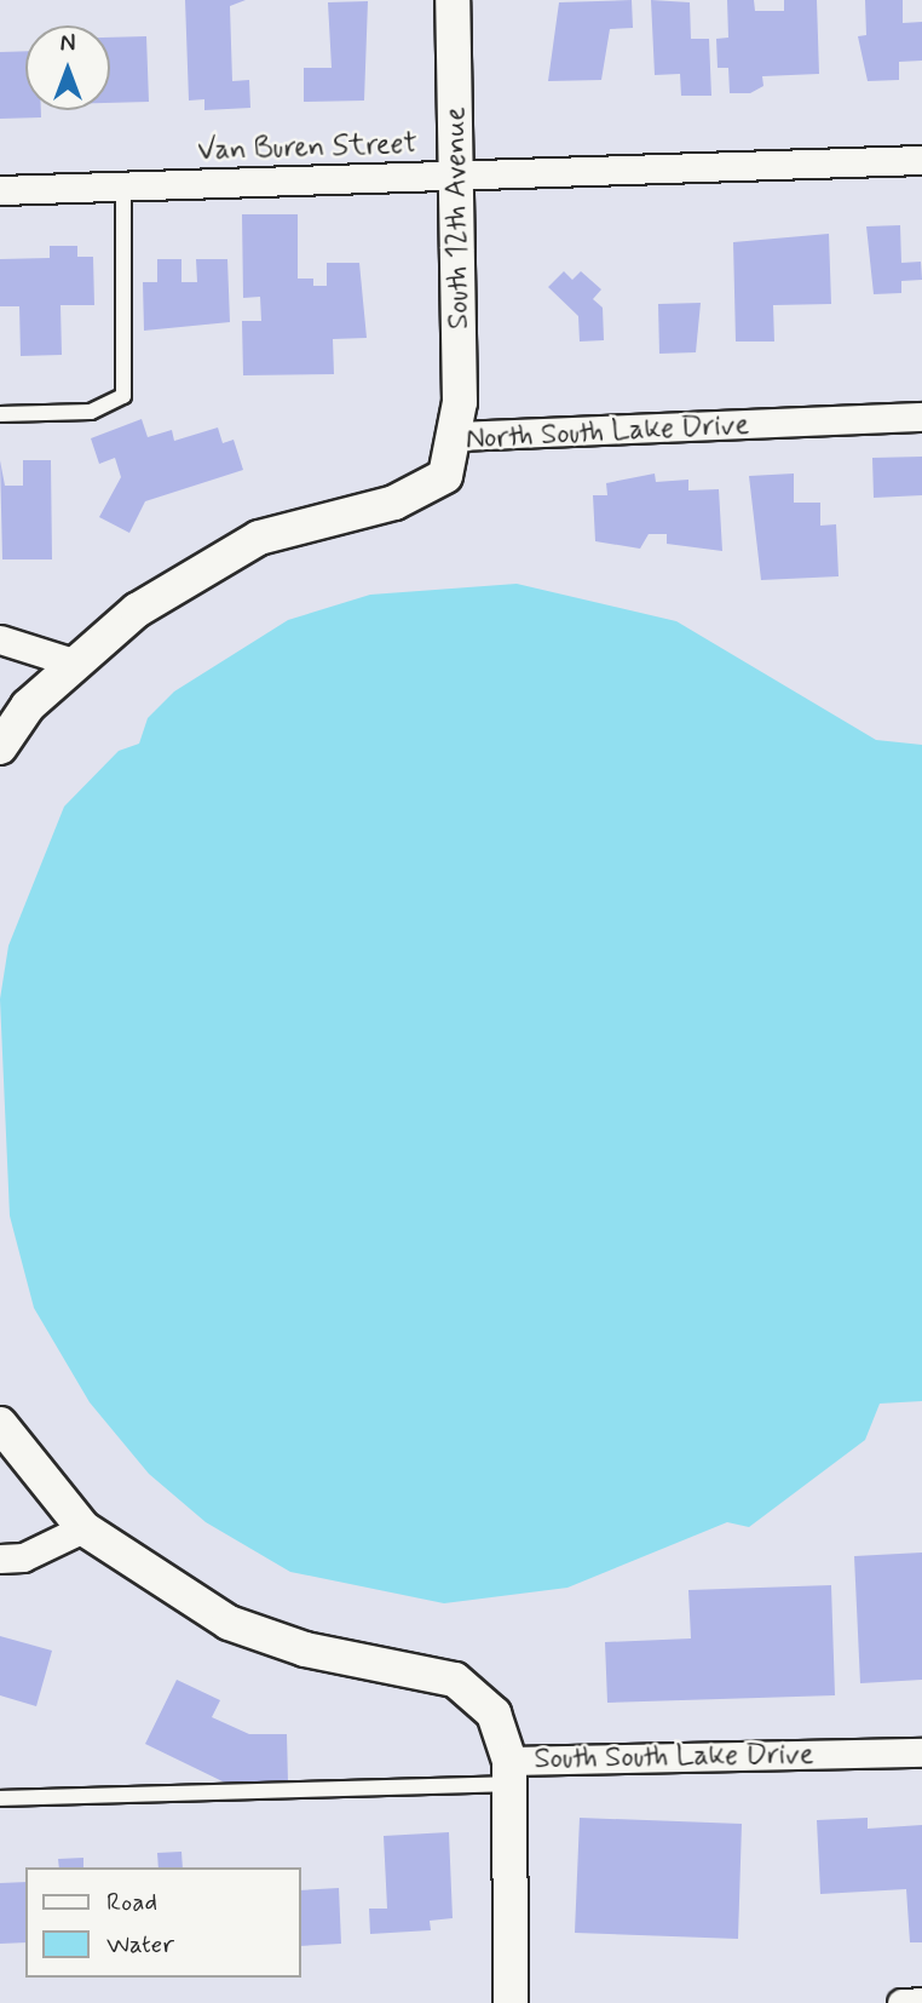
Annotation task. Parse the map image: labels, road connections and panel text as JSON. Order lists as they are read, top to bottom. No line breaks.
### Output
{"streets":{"street":["Van Buren Street","South 12th Avenue","North South Lake Drive","South South Lake Drive"]},"crossings":[["Van Buren Street","South 12th Avenue"],["South 12th Avenue","North South Lake Drive"]],"legend":["Road","Water"],"north":"top"}
